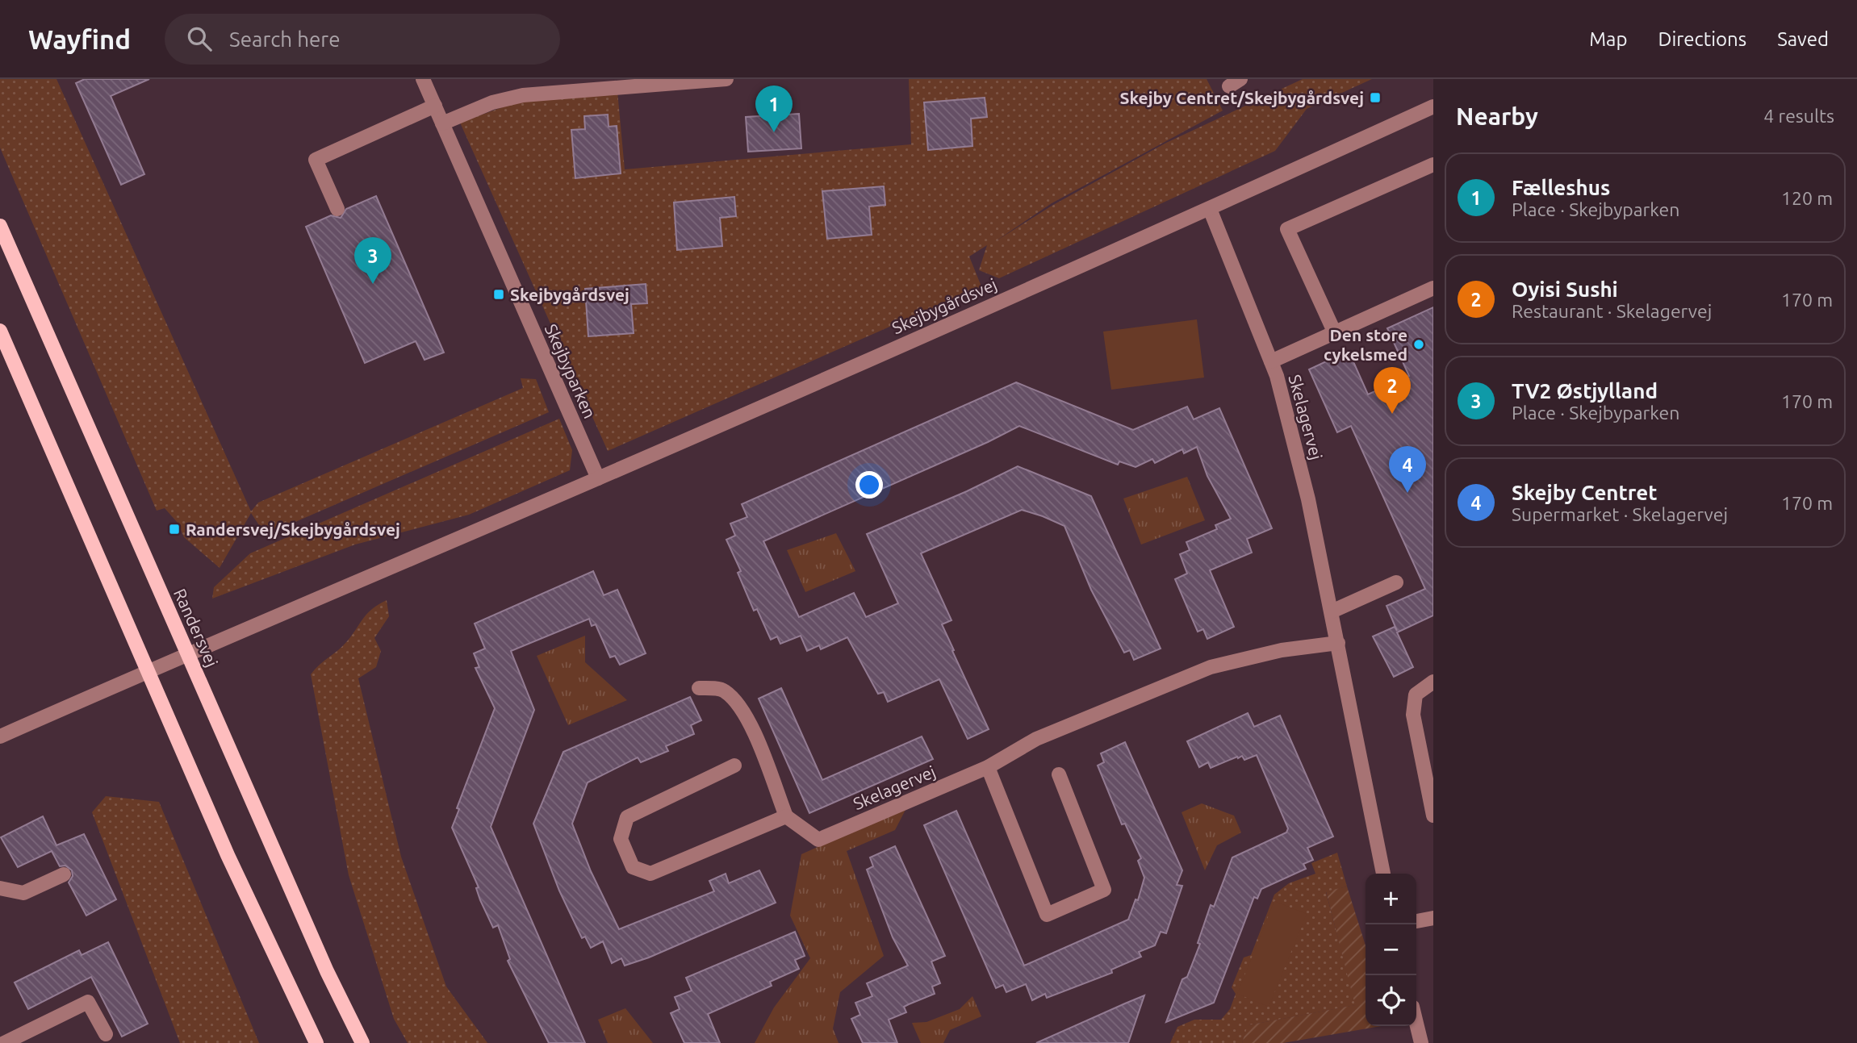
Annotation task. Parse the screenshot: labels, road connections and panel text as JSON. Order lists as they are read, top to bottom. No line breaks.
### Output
{"streets":{"main road":["Randersvej"],"street":["Skejbygårdsvej","Skejbyparken","Skelagervej"]},"crossings":[["Skejbygårdsvej","Skejbyparken"],["Skejbygårdsvej","Skelagervej"],["Skejbygårdsvej","Randersvej"]],"places":{"transit":["Skejby Centret/Skejbygårdsvej","Skejbygårdsvej","Randersvej/Skejbygårdsvej"],"other":["Den store cykelsmed"]},"page":{"header":"Wayfind","search":"Search here","nav":["Map","Directions","Saved"],"heading":["Nearby","4 results"],"pins":["1","3","2","4"],"list":[{"mark":"1","name":"Fælleshus","note":"Place · Skejbyparken","value":"120 m"},{"mark":"2","name":"Oyisi Sushi","note":"Restaurant · Skelagervej","value":"170 m"},{"mark":"3","name":"TV2 Østjylland","note":"Place · Skejbyparken","value":"170 m"},{"mark":"4","name":"Skejby Centret","note":"Supermarket · Skelagervej","value":"170 m"}],"map_buttons":["+","−"]}}
